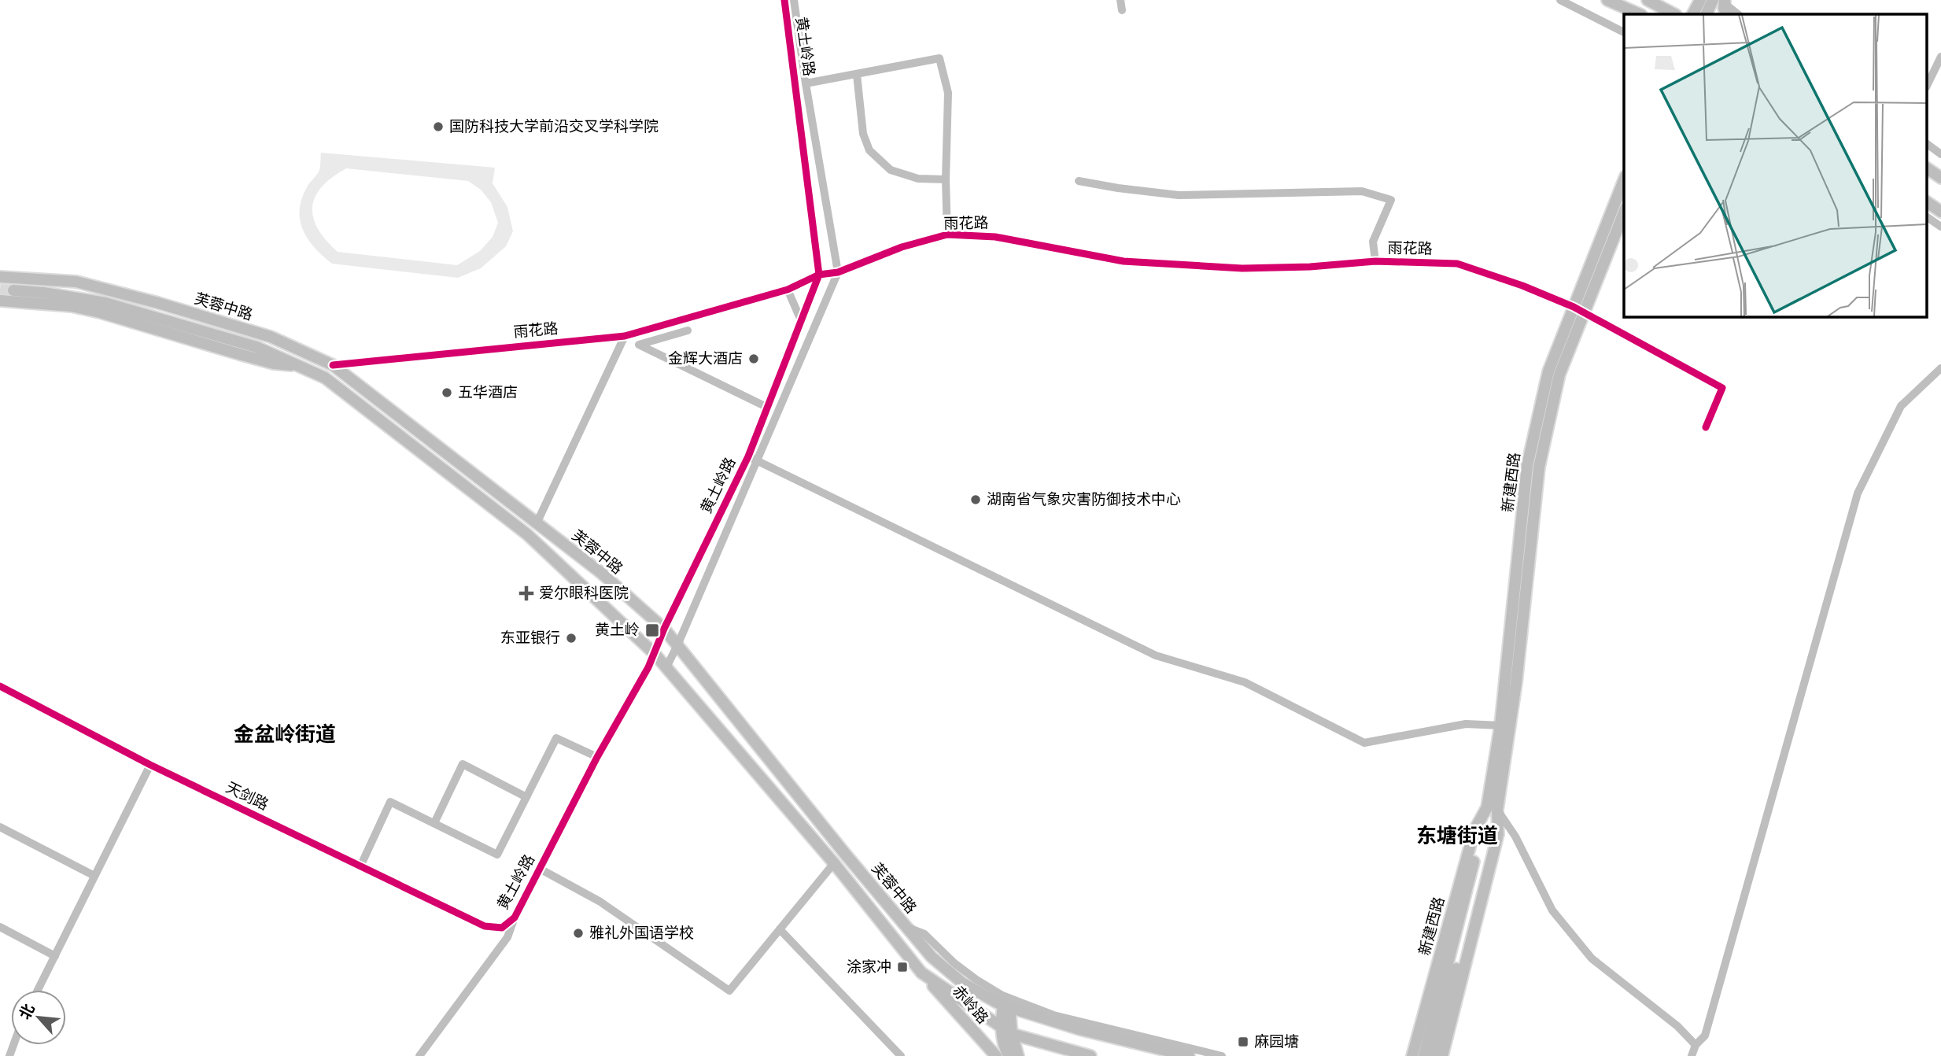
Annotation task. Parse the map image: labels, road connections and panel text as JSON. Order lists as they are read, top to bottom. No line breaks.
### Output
{"streets":{"main road":["芙蓉中路","新建西路","赤岭路"],"street":["黄土岭路","雨花路","天剑路"]},"crossings":[["黄土岭路","雨花路"],["黄土岭路","芙蓉中路"],["黄土岭路","天剑路"],["雨花路","芙蓉中路"],["雨花路","新建西路"],["芙蓉中路","赤岭路"]],"districts":["金盆岭街道","东塘街道"],"places":{"other":["国防科技大学前沿交叉学科学院","金辉大酒店","五华酒店","湖南省气象灾害防御技术中心","东亚银行","雅礼外国语学校"],"health":["爱尔眼科医院"],"transit":["黄土岭","涂家冲","麻园塘"]},"north":"top left"}
